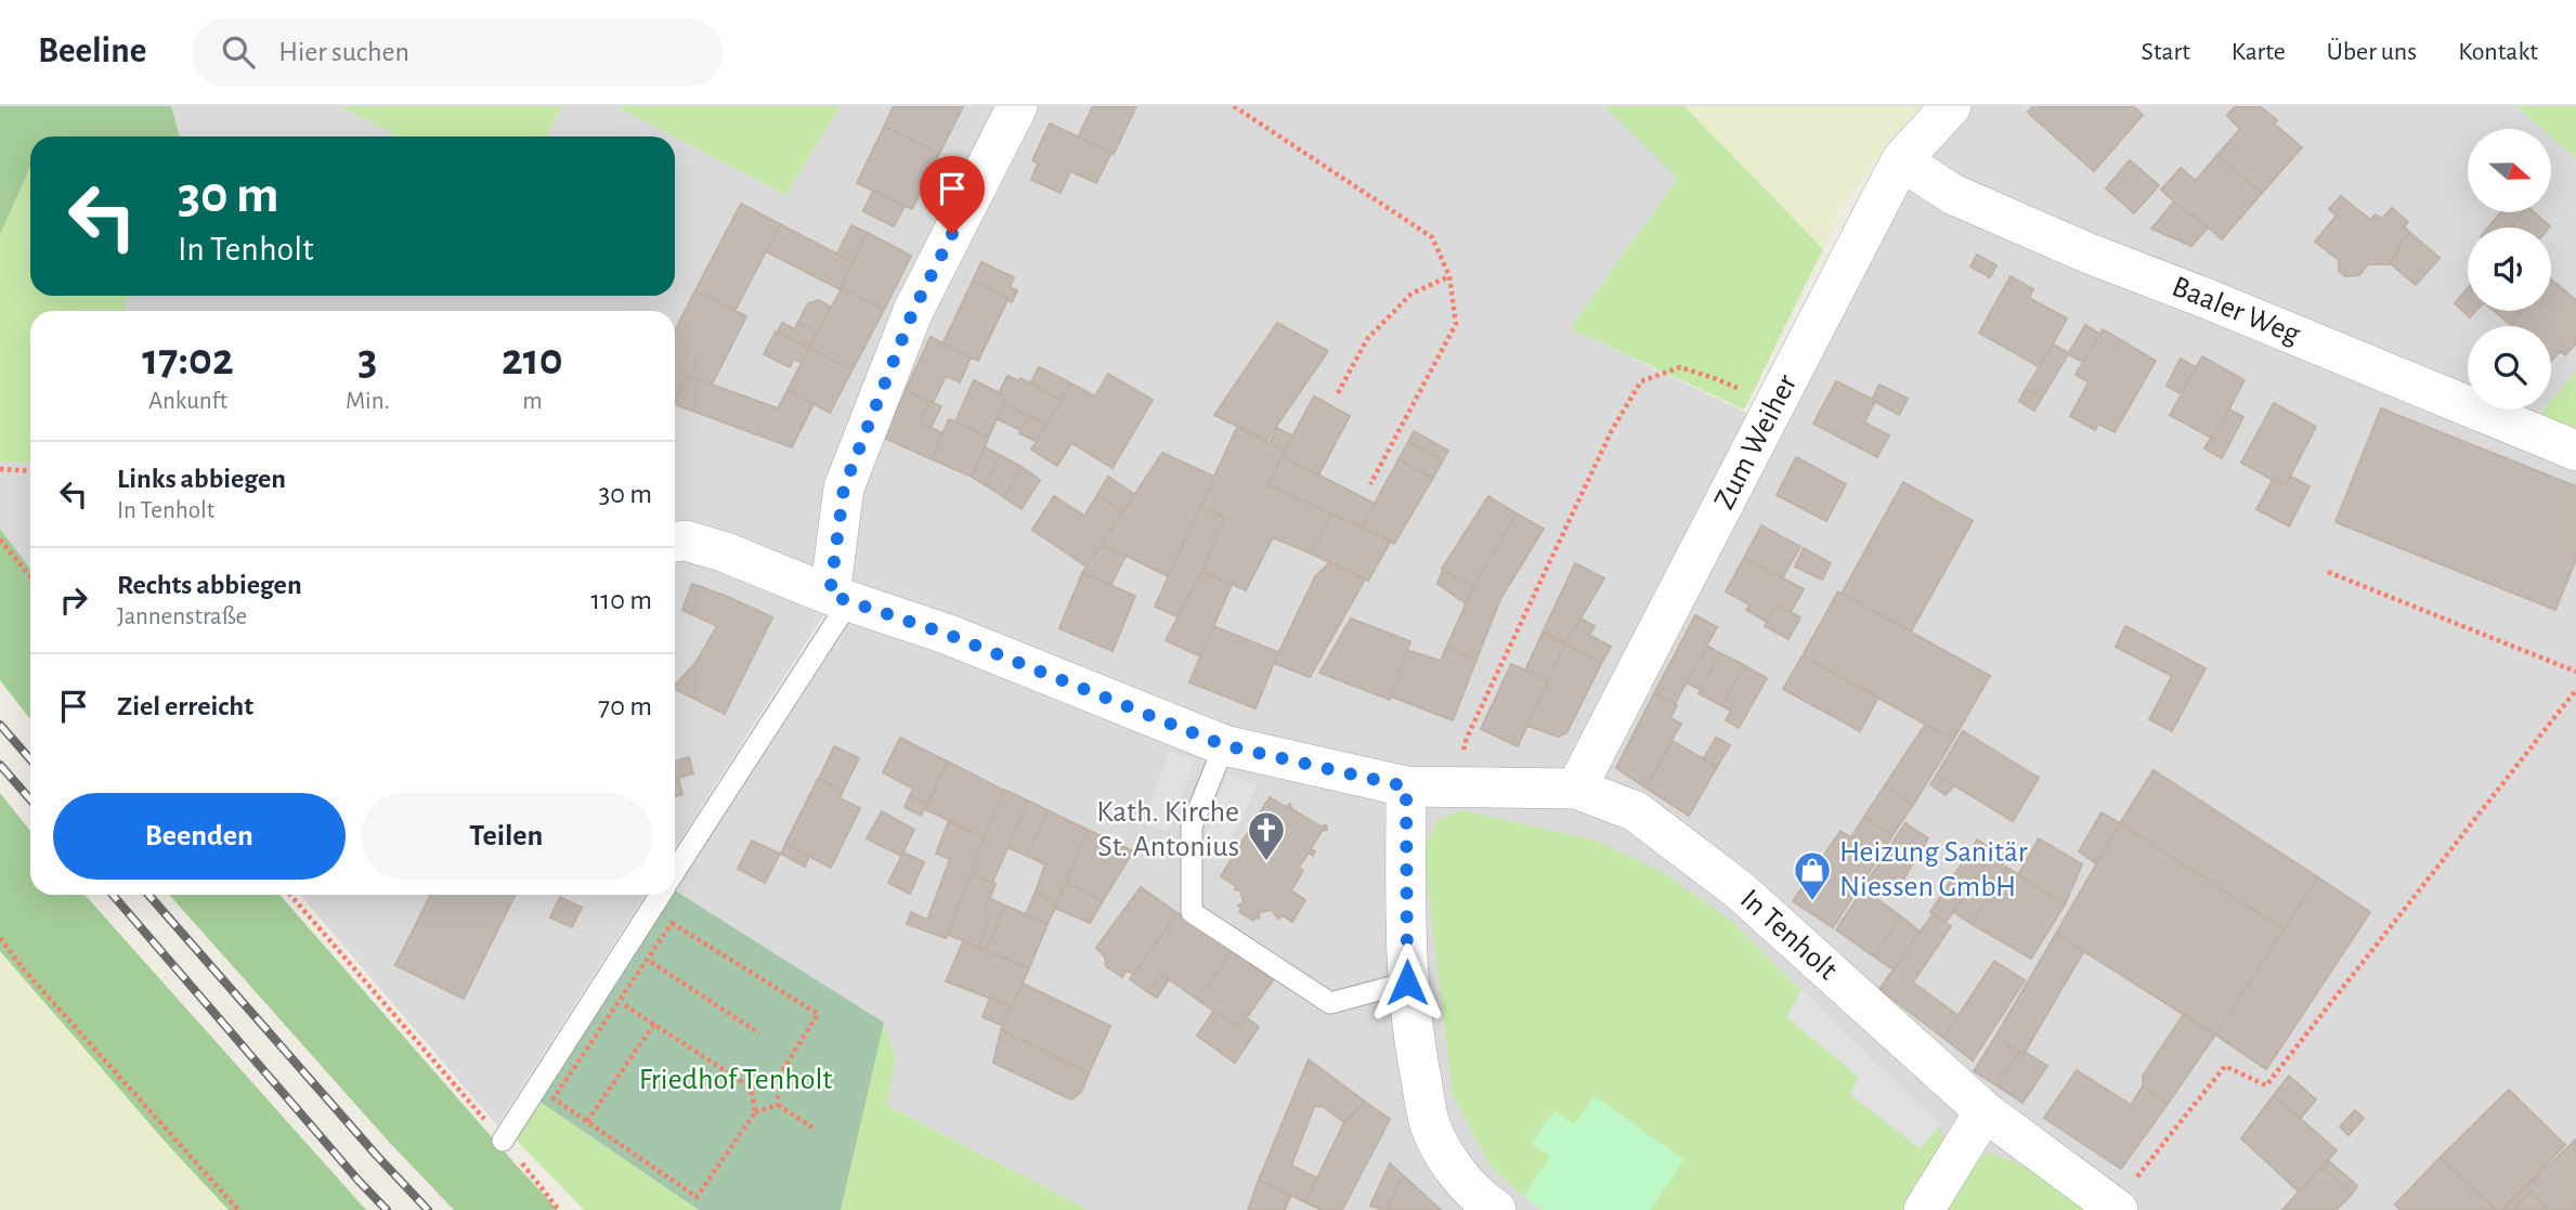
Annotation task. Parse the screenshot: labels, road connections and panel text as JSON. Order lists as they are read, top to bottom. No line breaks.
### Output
{"streets":{"street":["Baaler Weg","Zum Weiher","In Tenholt"]},"crossings":[["Baaler Weg","Zum Weiher"],["Zum Weiher","In Tenholt"]],"parks":["Friedhof Tenholt"],"places":{"church":["Kath. Kirche St. Antonius"],"shop":["Heizung Sanitär Niessen GmbH"]},"north":"right","page":{"header":"Beeline","search":"Hier suchen","nav":["Start","Karte","Über uns","Kontakt"],"turn":["30 m","In Tenholt"],"eta":["17:02","Ankunft","3","Min.","210","m"],"list":[{"name":"Links abbiegen","note":"In Tenholt","value":"30 m"},{"name":"Rechts abbiegen","note":"Jannenstraße","value":"110 m"},{"name":"Ziel erreicht","value":"70 m"}],"buttons":["Beenden","Teilen"]}}
